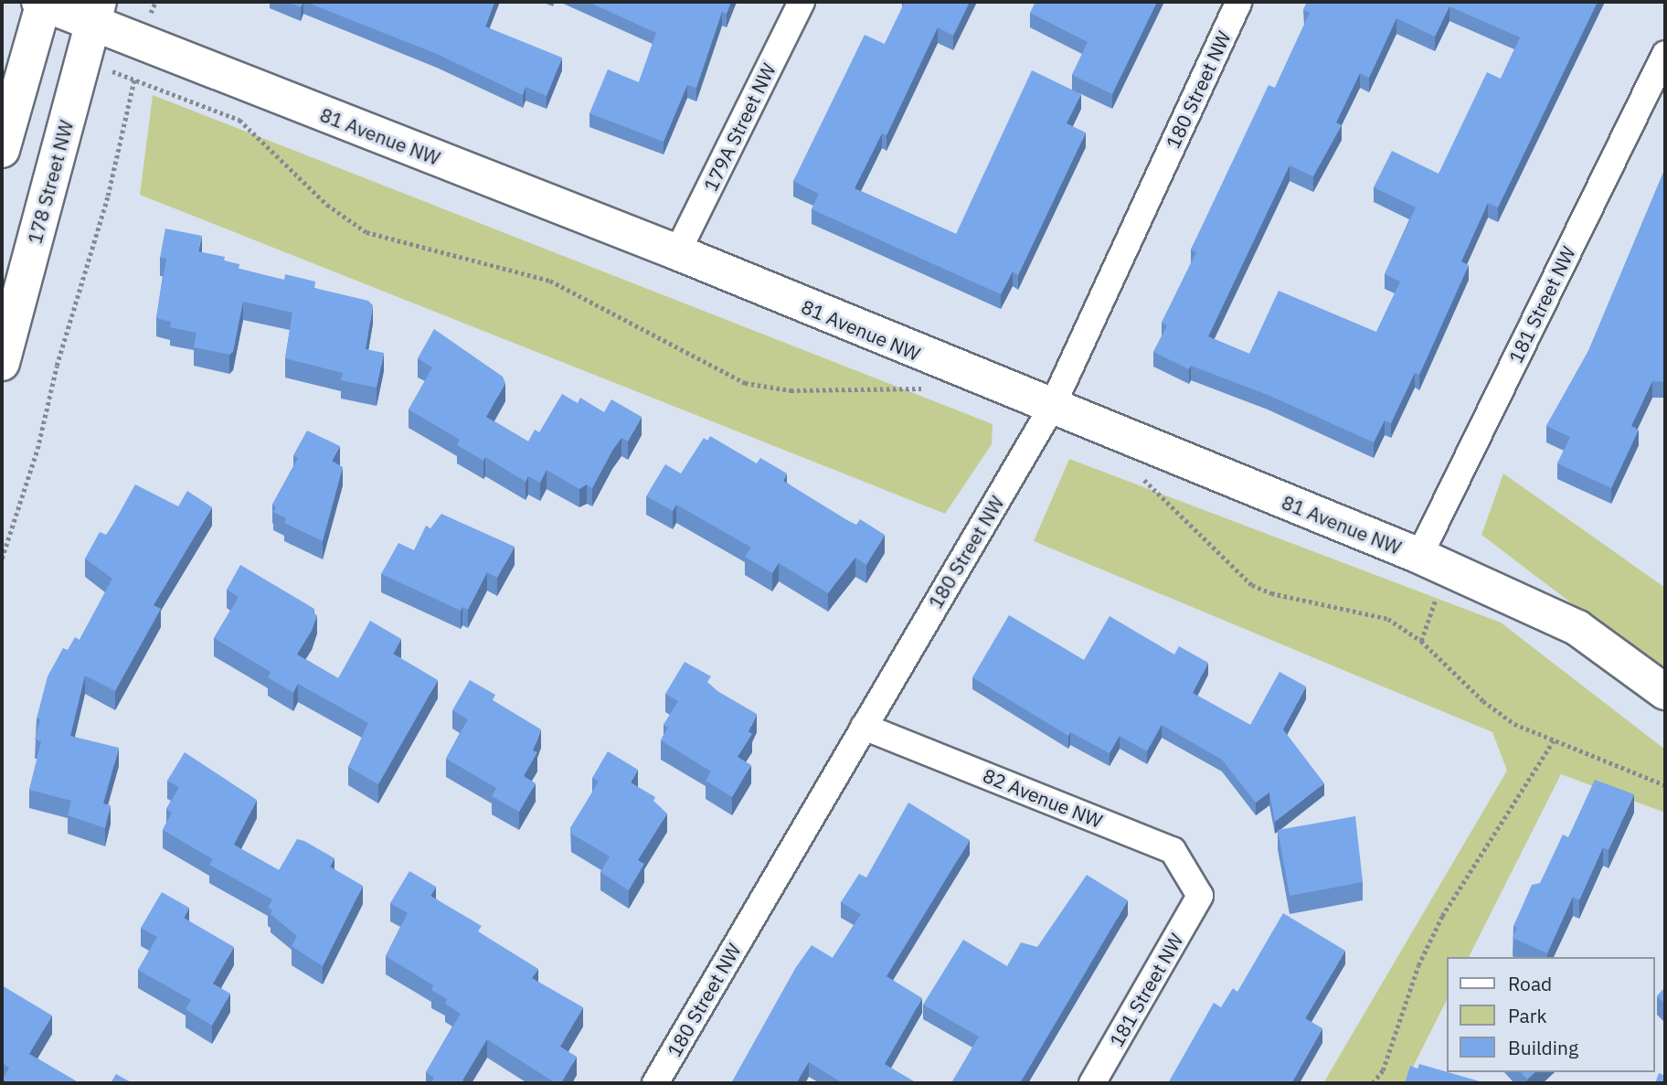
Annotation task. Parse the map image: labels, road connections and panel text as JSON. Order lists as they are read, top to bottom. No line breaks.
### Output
{"streets":{"street":["180 Street NW","179A Street NW","81 Avenue NW","178 Street NW","181 Street NW","82 Avenue NW"]},"crossings":[["180 Street NW","81 Avenue NW"],["180 Street NW","82 Avenue NW"],["179A Street NW","81 Avenue NW"],["81 Avenue NW","178 Street NW"],["81 Avenue NW","181 Street NW"],["181 Street NW","82 Avenue NW"]],"legend":["Road","Park","Building"]}
